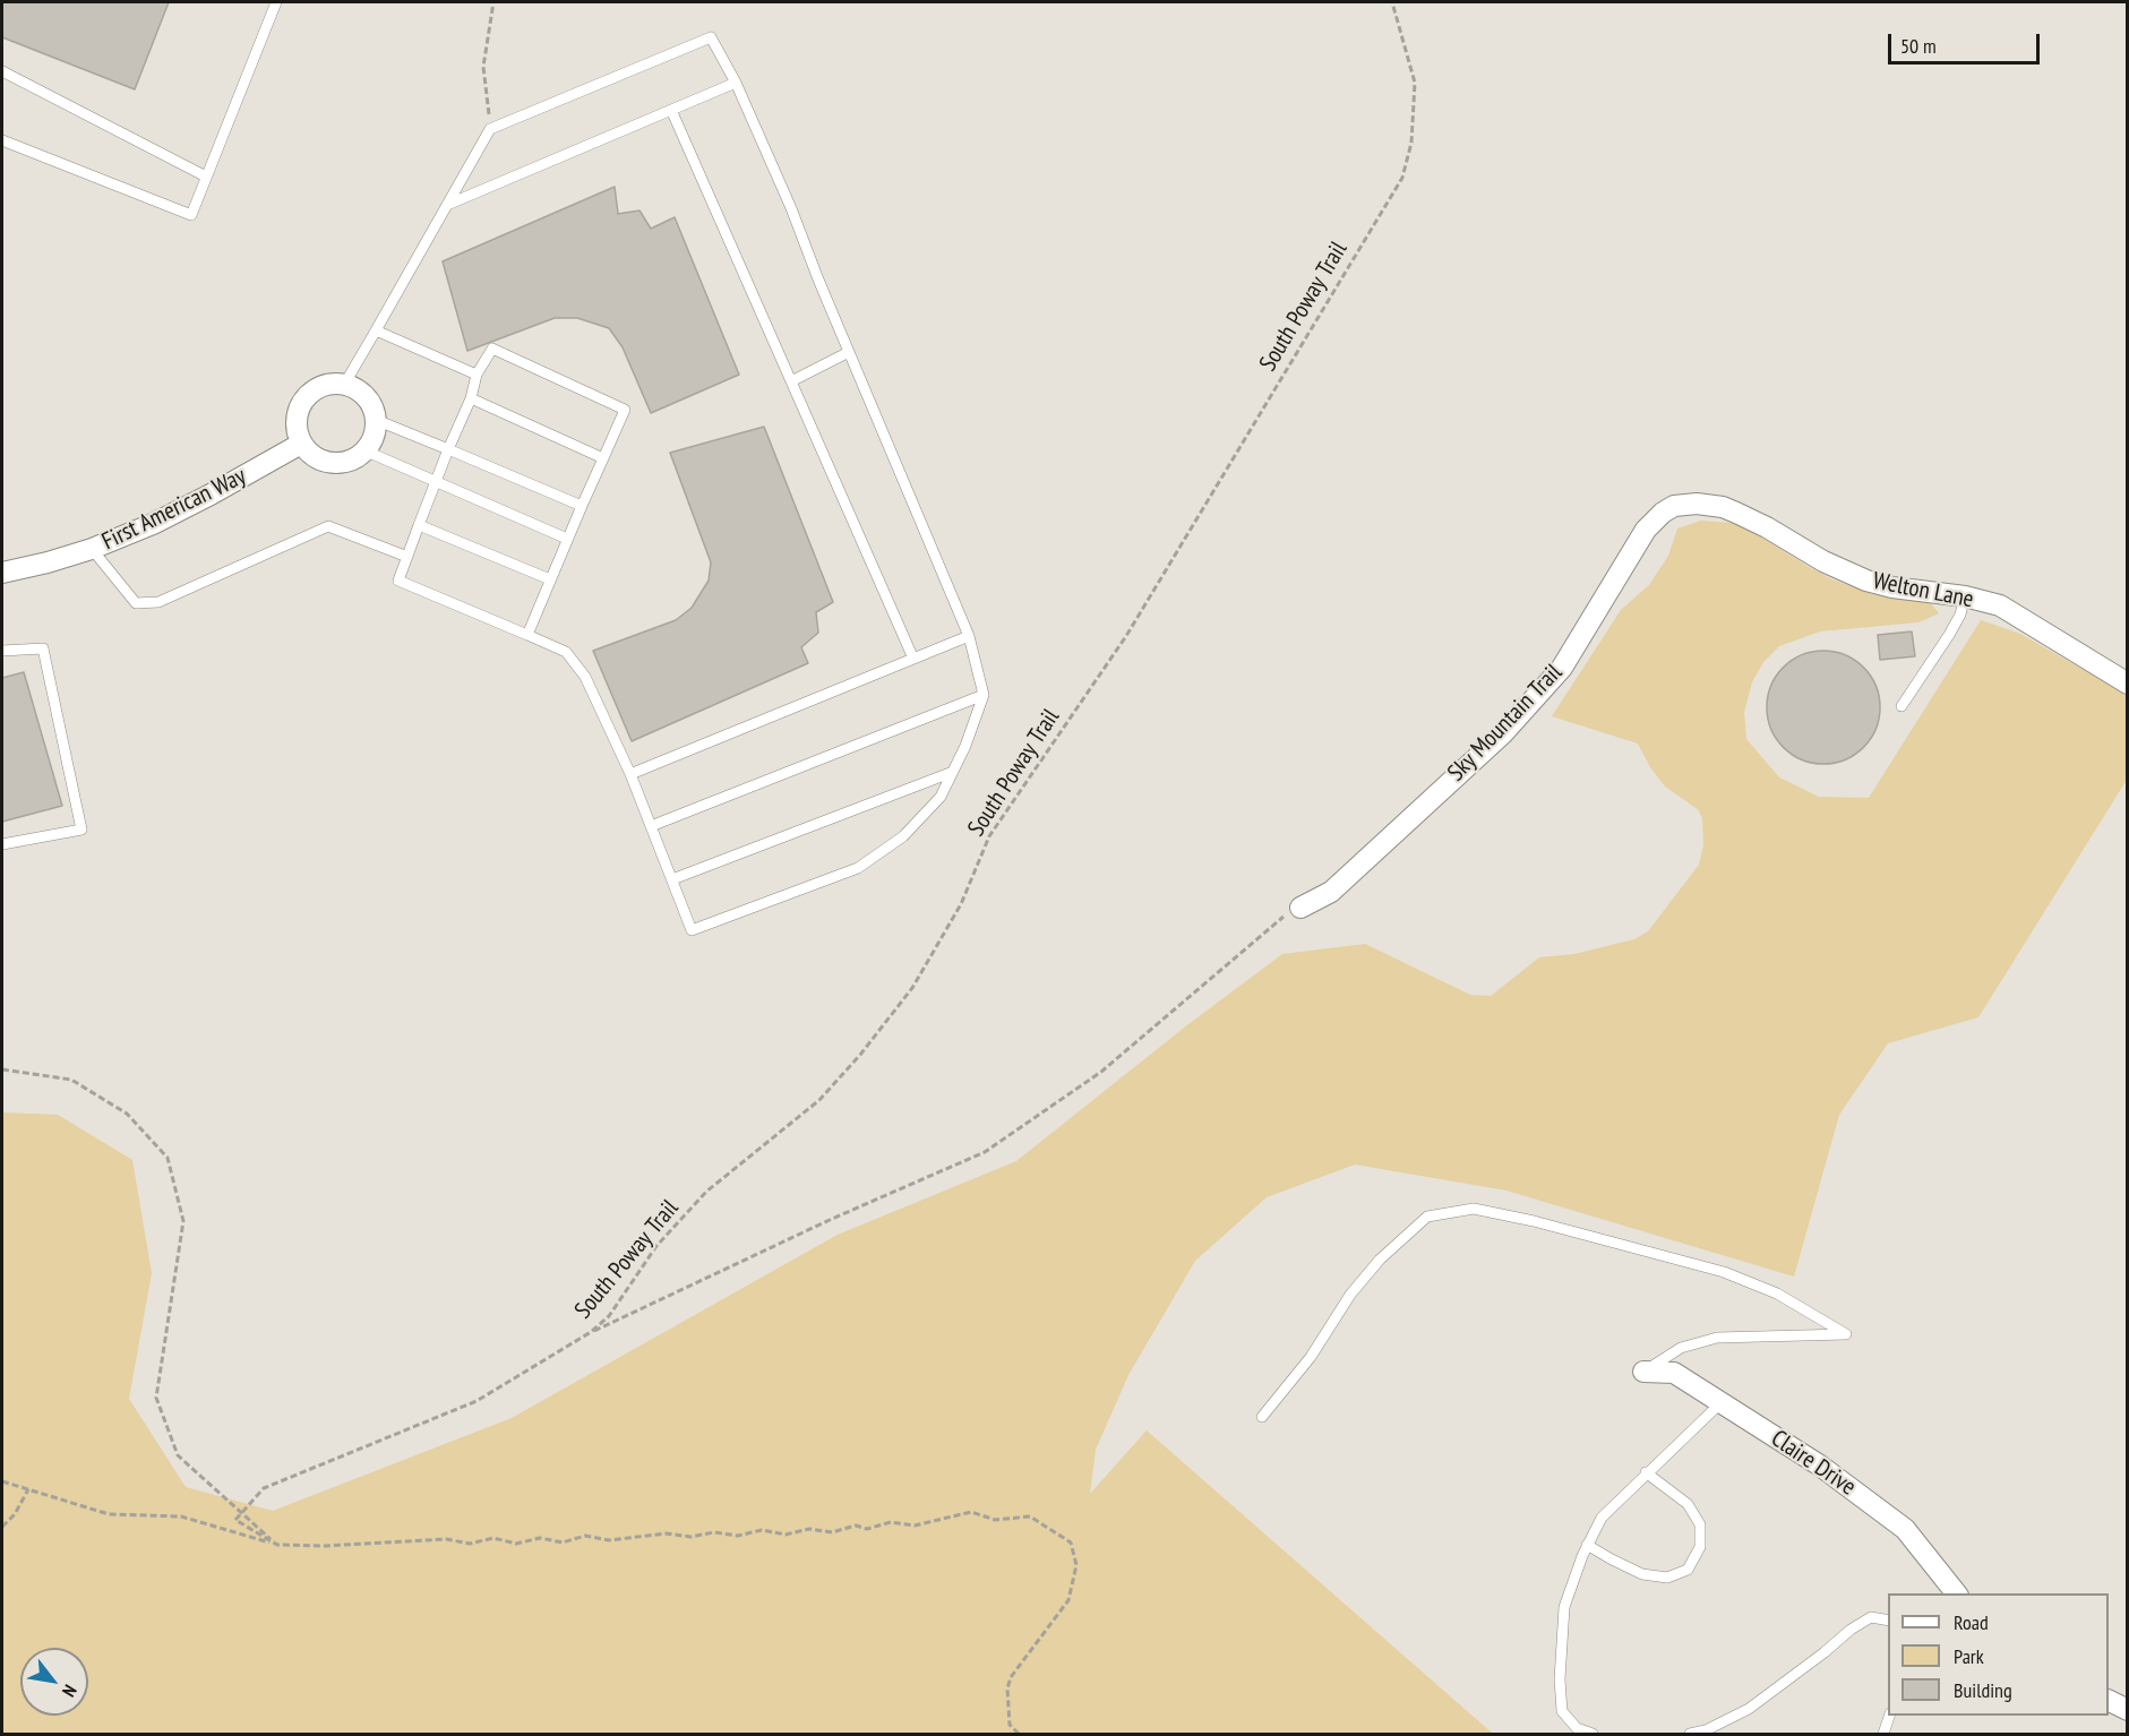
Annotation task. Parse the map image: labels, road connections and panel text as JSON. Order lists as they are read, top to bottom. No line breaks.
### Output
{"streets":{"street":["First American Way","Welton Lane","Sky Mountain Trail","Claire Drive"],"path":["South Poway Trail"]},"crossings":[["Welton Lane","Sky Mountain Trail"]],"legend":["Road","Park","Building"],"scale_bar":"50 m","north":"bottom right"}
